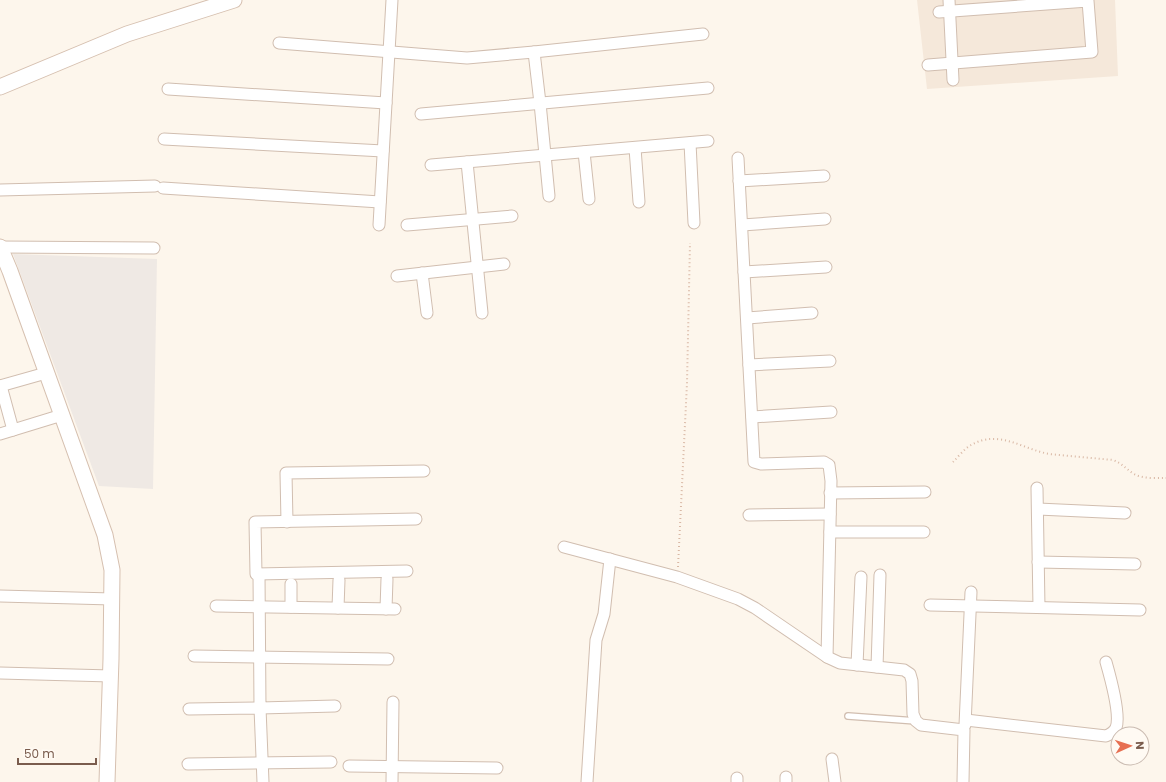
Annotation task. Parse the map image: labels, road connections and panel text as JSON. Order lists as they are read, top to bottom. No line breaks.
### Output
{"scale_bar":"50 m","north":"right"}
